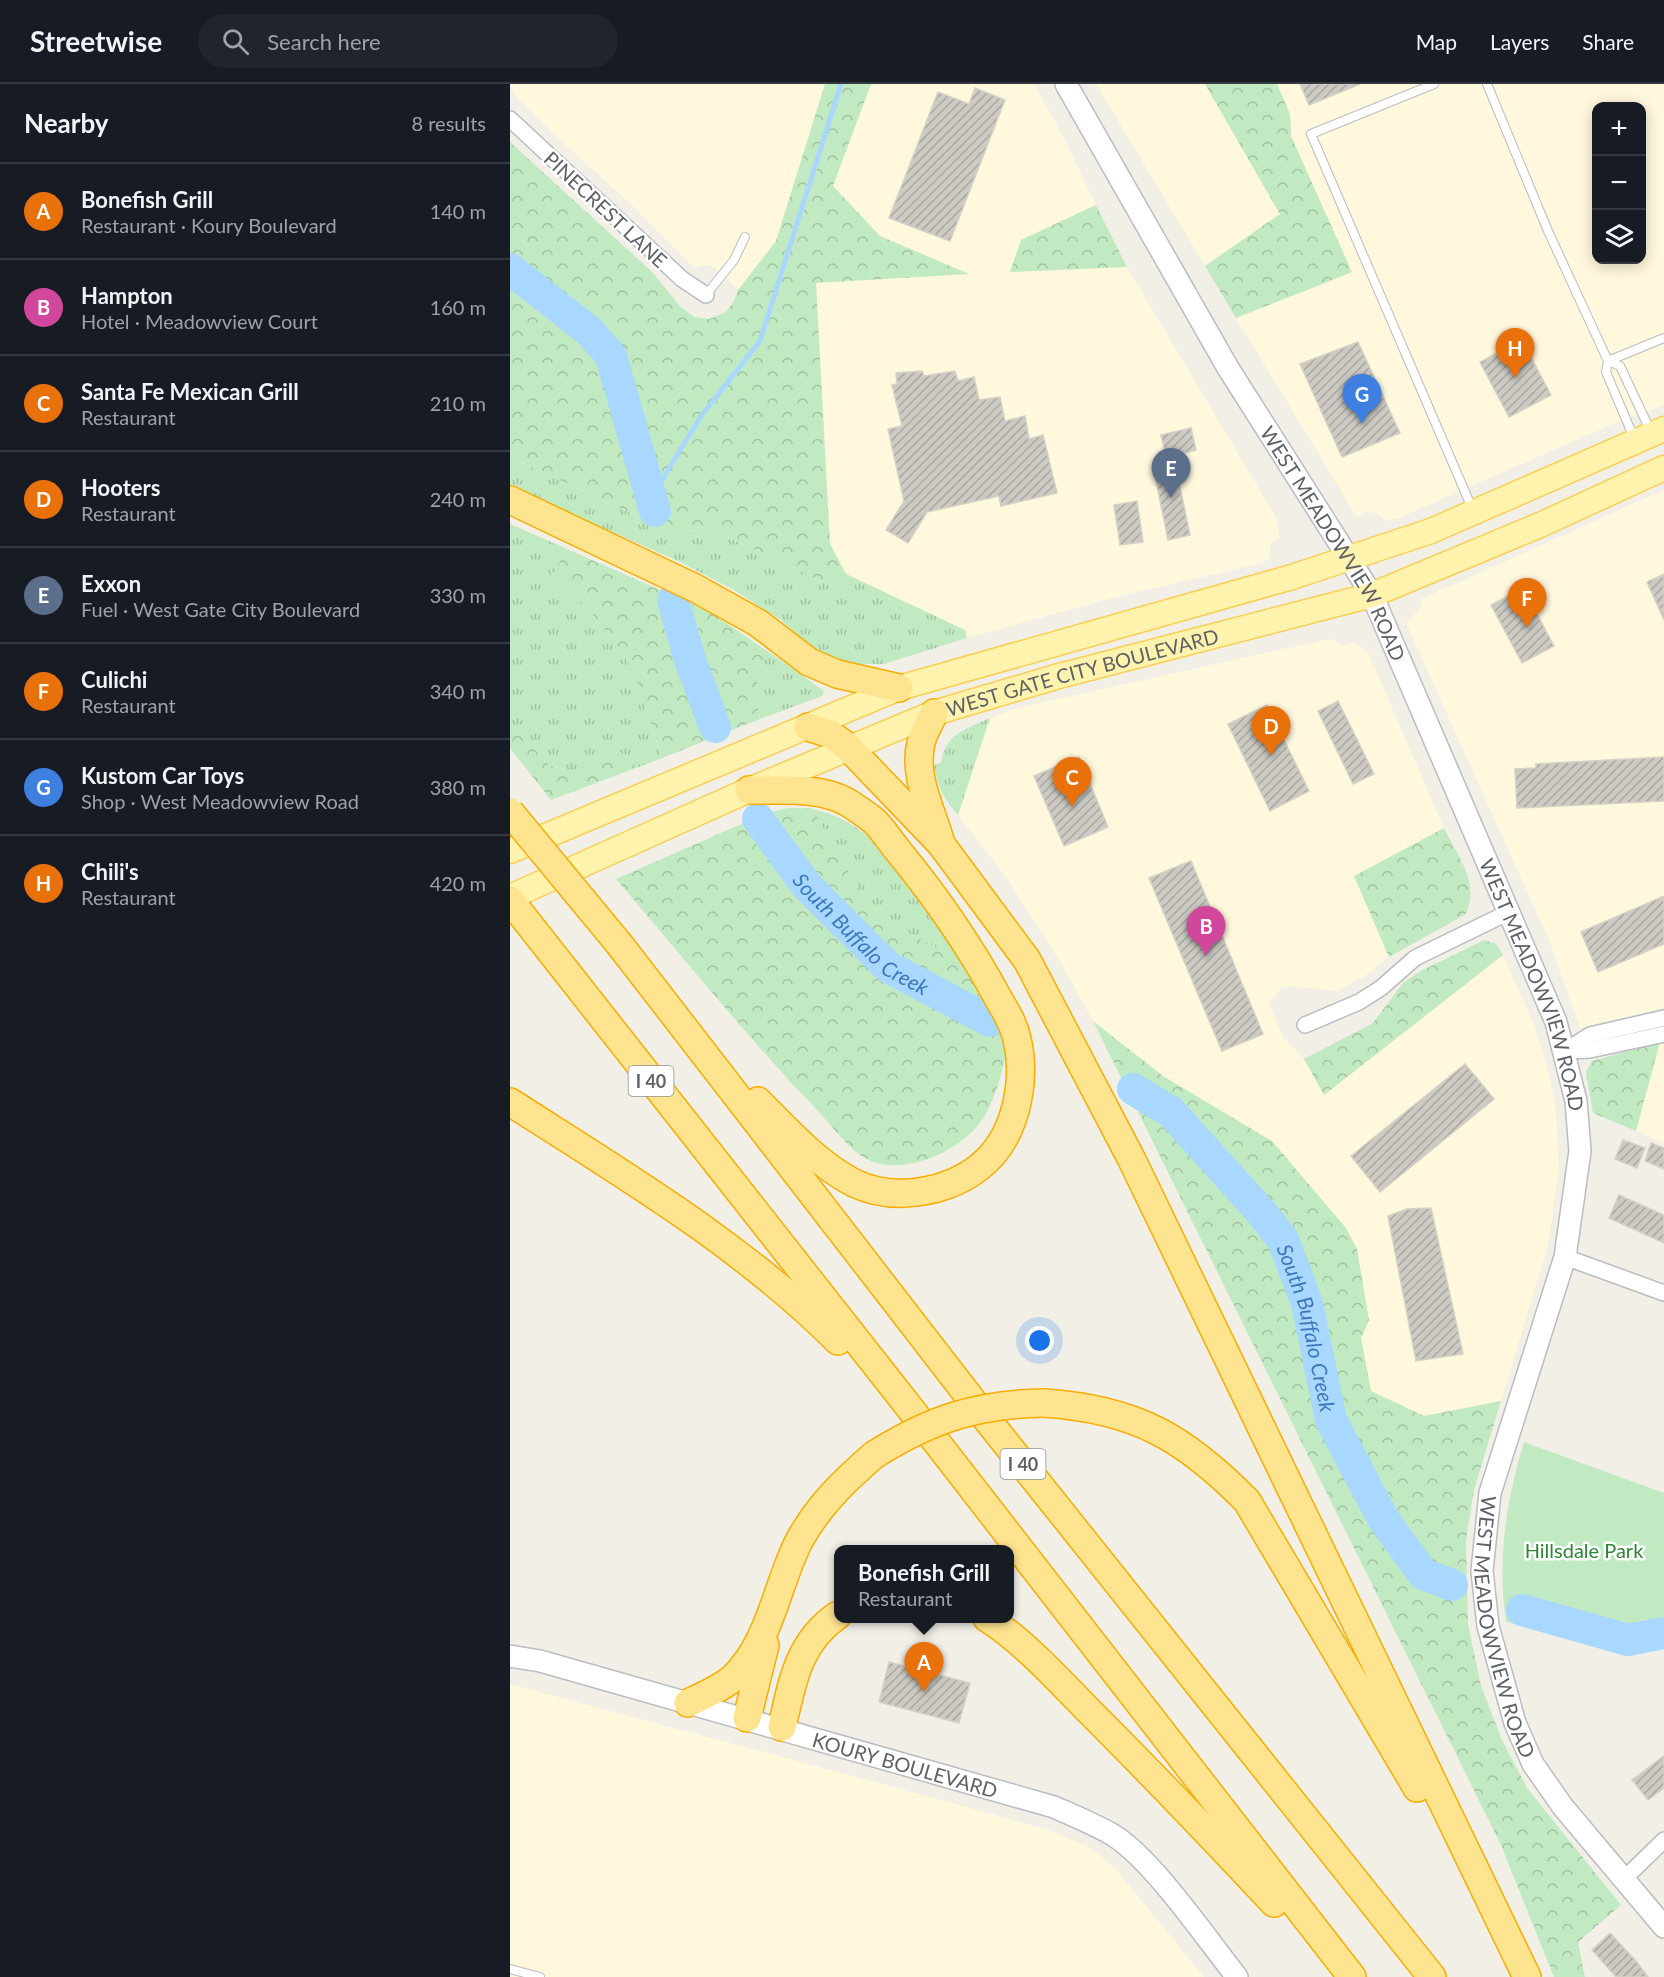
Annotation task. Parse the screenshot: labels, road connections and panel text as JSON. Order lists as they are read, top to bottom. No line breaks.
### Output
{"streets":{"highway":["I 40"],"main road":["WEST GATE CITY BOULEVARD"],"street":["PINECREST LANE","WEST MEADOWVIEW ROAD","KOURY BOULEVARD"]},"crossings":[["WEST MEADOWVIEW ROAD","WEST GATE CITY BOULEVARD"],["WEST GATE CITY BOULEVARD","I 40"]],"water":["South Buffalo Creek"],"parks":["Hillsdale Park"],"page":{"header":"Streetwise","search":"Search here","nav":["Map","Layers","Share"],"heading":["Nearby","8 results"],"map_buttons":["+","−"],"list":[{"mark":"A","name":"Bonefish Grill","note":"Restaurant · Koury Boulevard","value":"140 m"},{"mark":"B","name":"Hampton","note":"Hotel · Meadowview Court","value":"160 m"},{"mark":"C","name":"Santa Fe Mexican Grill","note":"Restaurant","value":"210 m"},{"mark":"D","name":"Hooters","note":"Restaurant","value":"240 m"},{"mark":"E","name":"Exxon","note":"Fuel · West Gate City Boulevard","value":"330 m"},{"mark":"F","name":"Culichi","note":"Restaurant","value":"340 m"},{"mark":"G","name":"Kustom Car Toys","note":"Shop · West Meadowview Road","value":"380 m"},{"mark":"H","name":"Chili's","note":"Restaurant","value":"420 m"}],"pins":["H","G","E","F","D","C","B","A"],"popup":["Bonefish Grill","Restaurant"]}}
